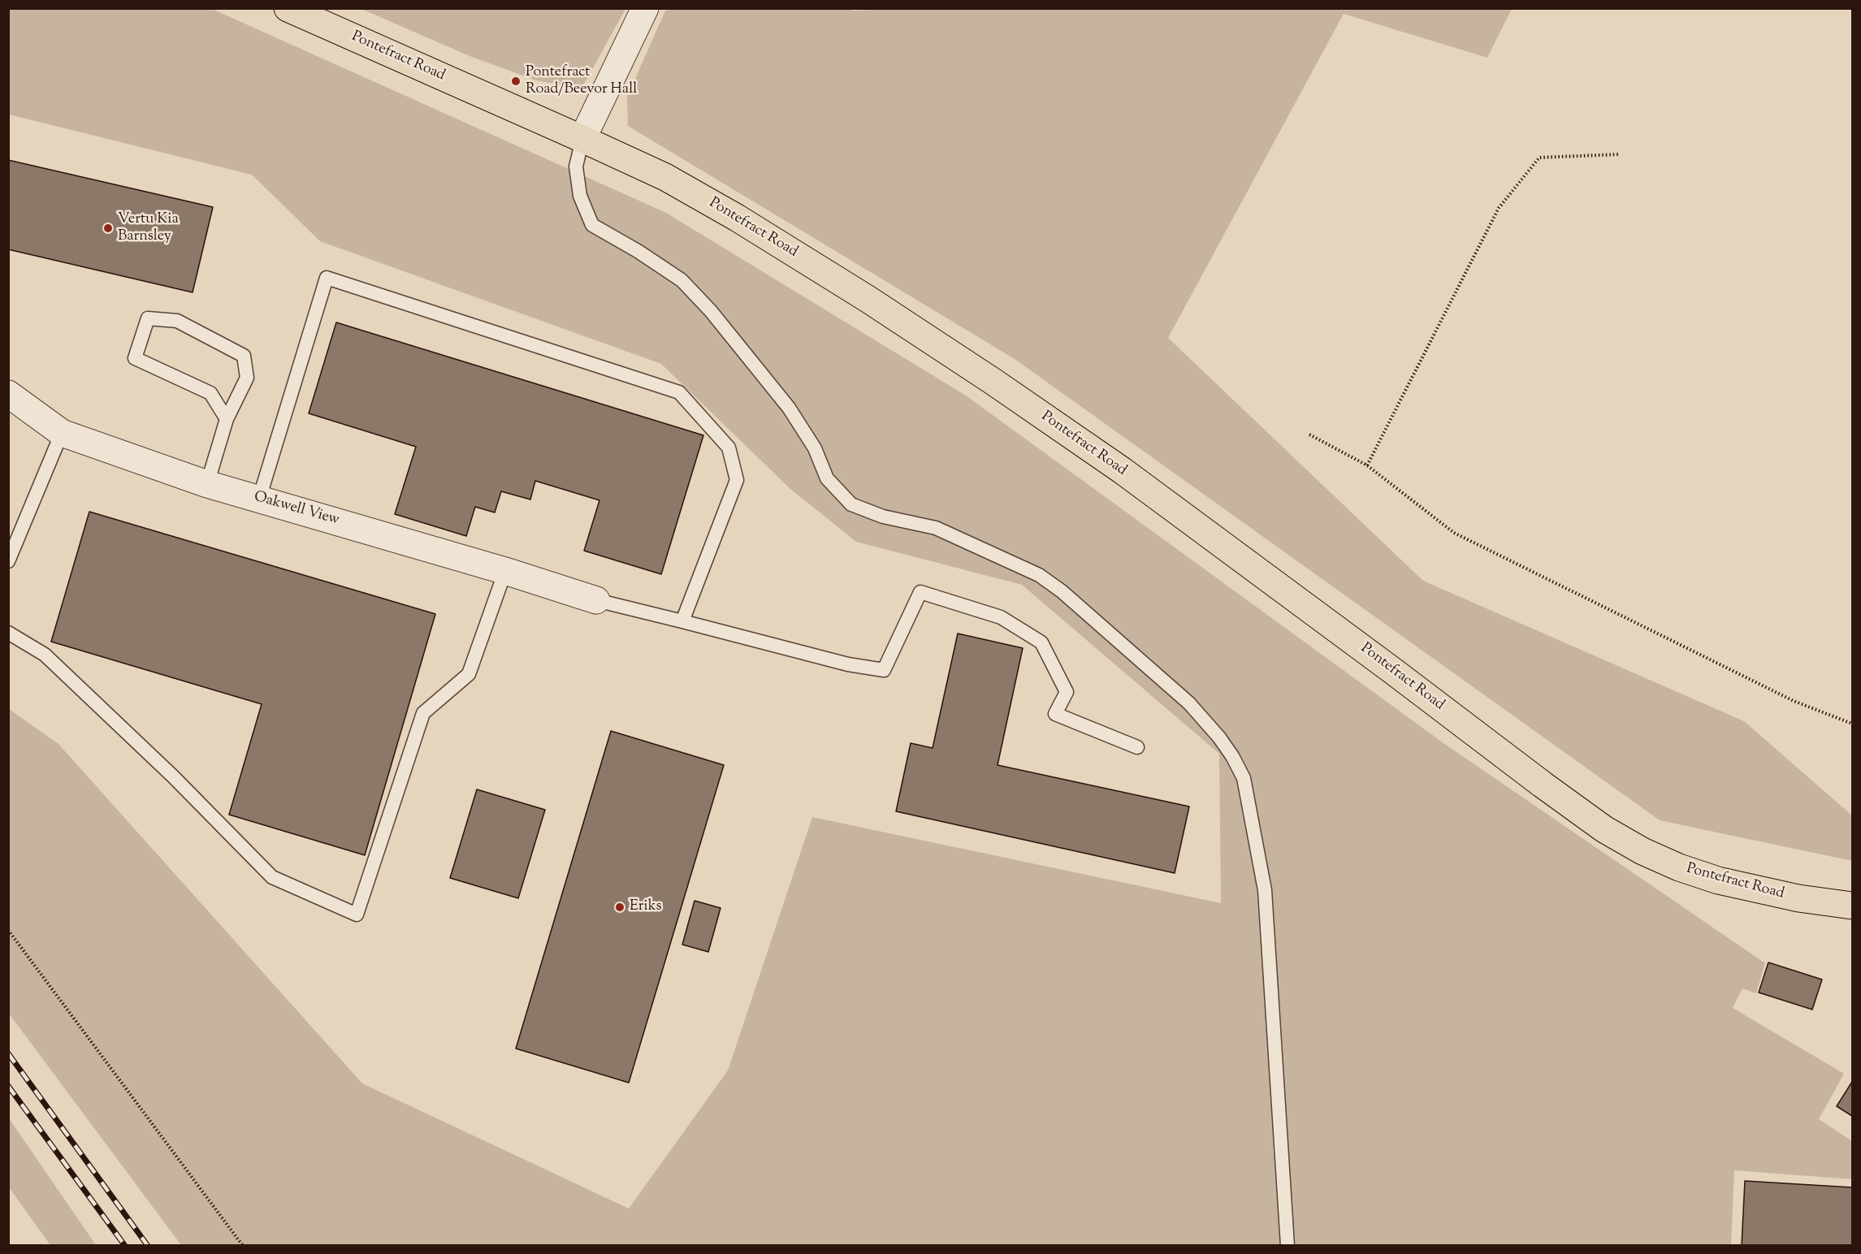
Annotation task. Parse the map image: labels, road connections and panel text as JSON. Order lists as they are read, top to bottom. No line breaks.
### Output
{"streets":{"highway":["Pontefract Road"],"street":["Oakwell View"]},"places":["Pontefract Road/Beevor Hall","Vertu Kia Barnsley","Eriks"]}
